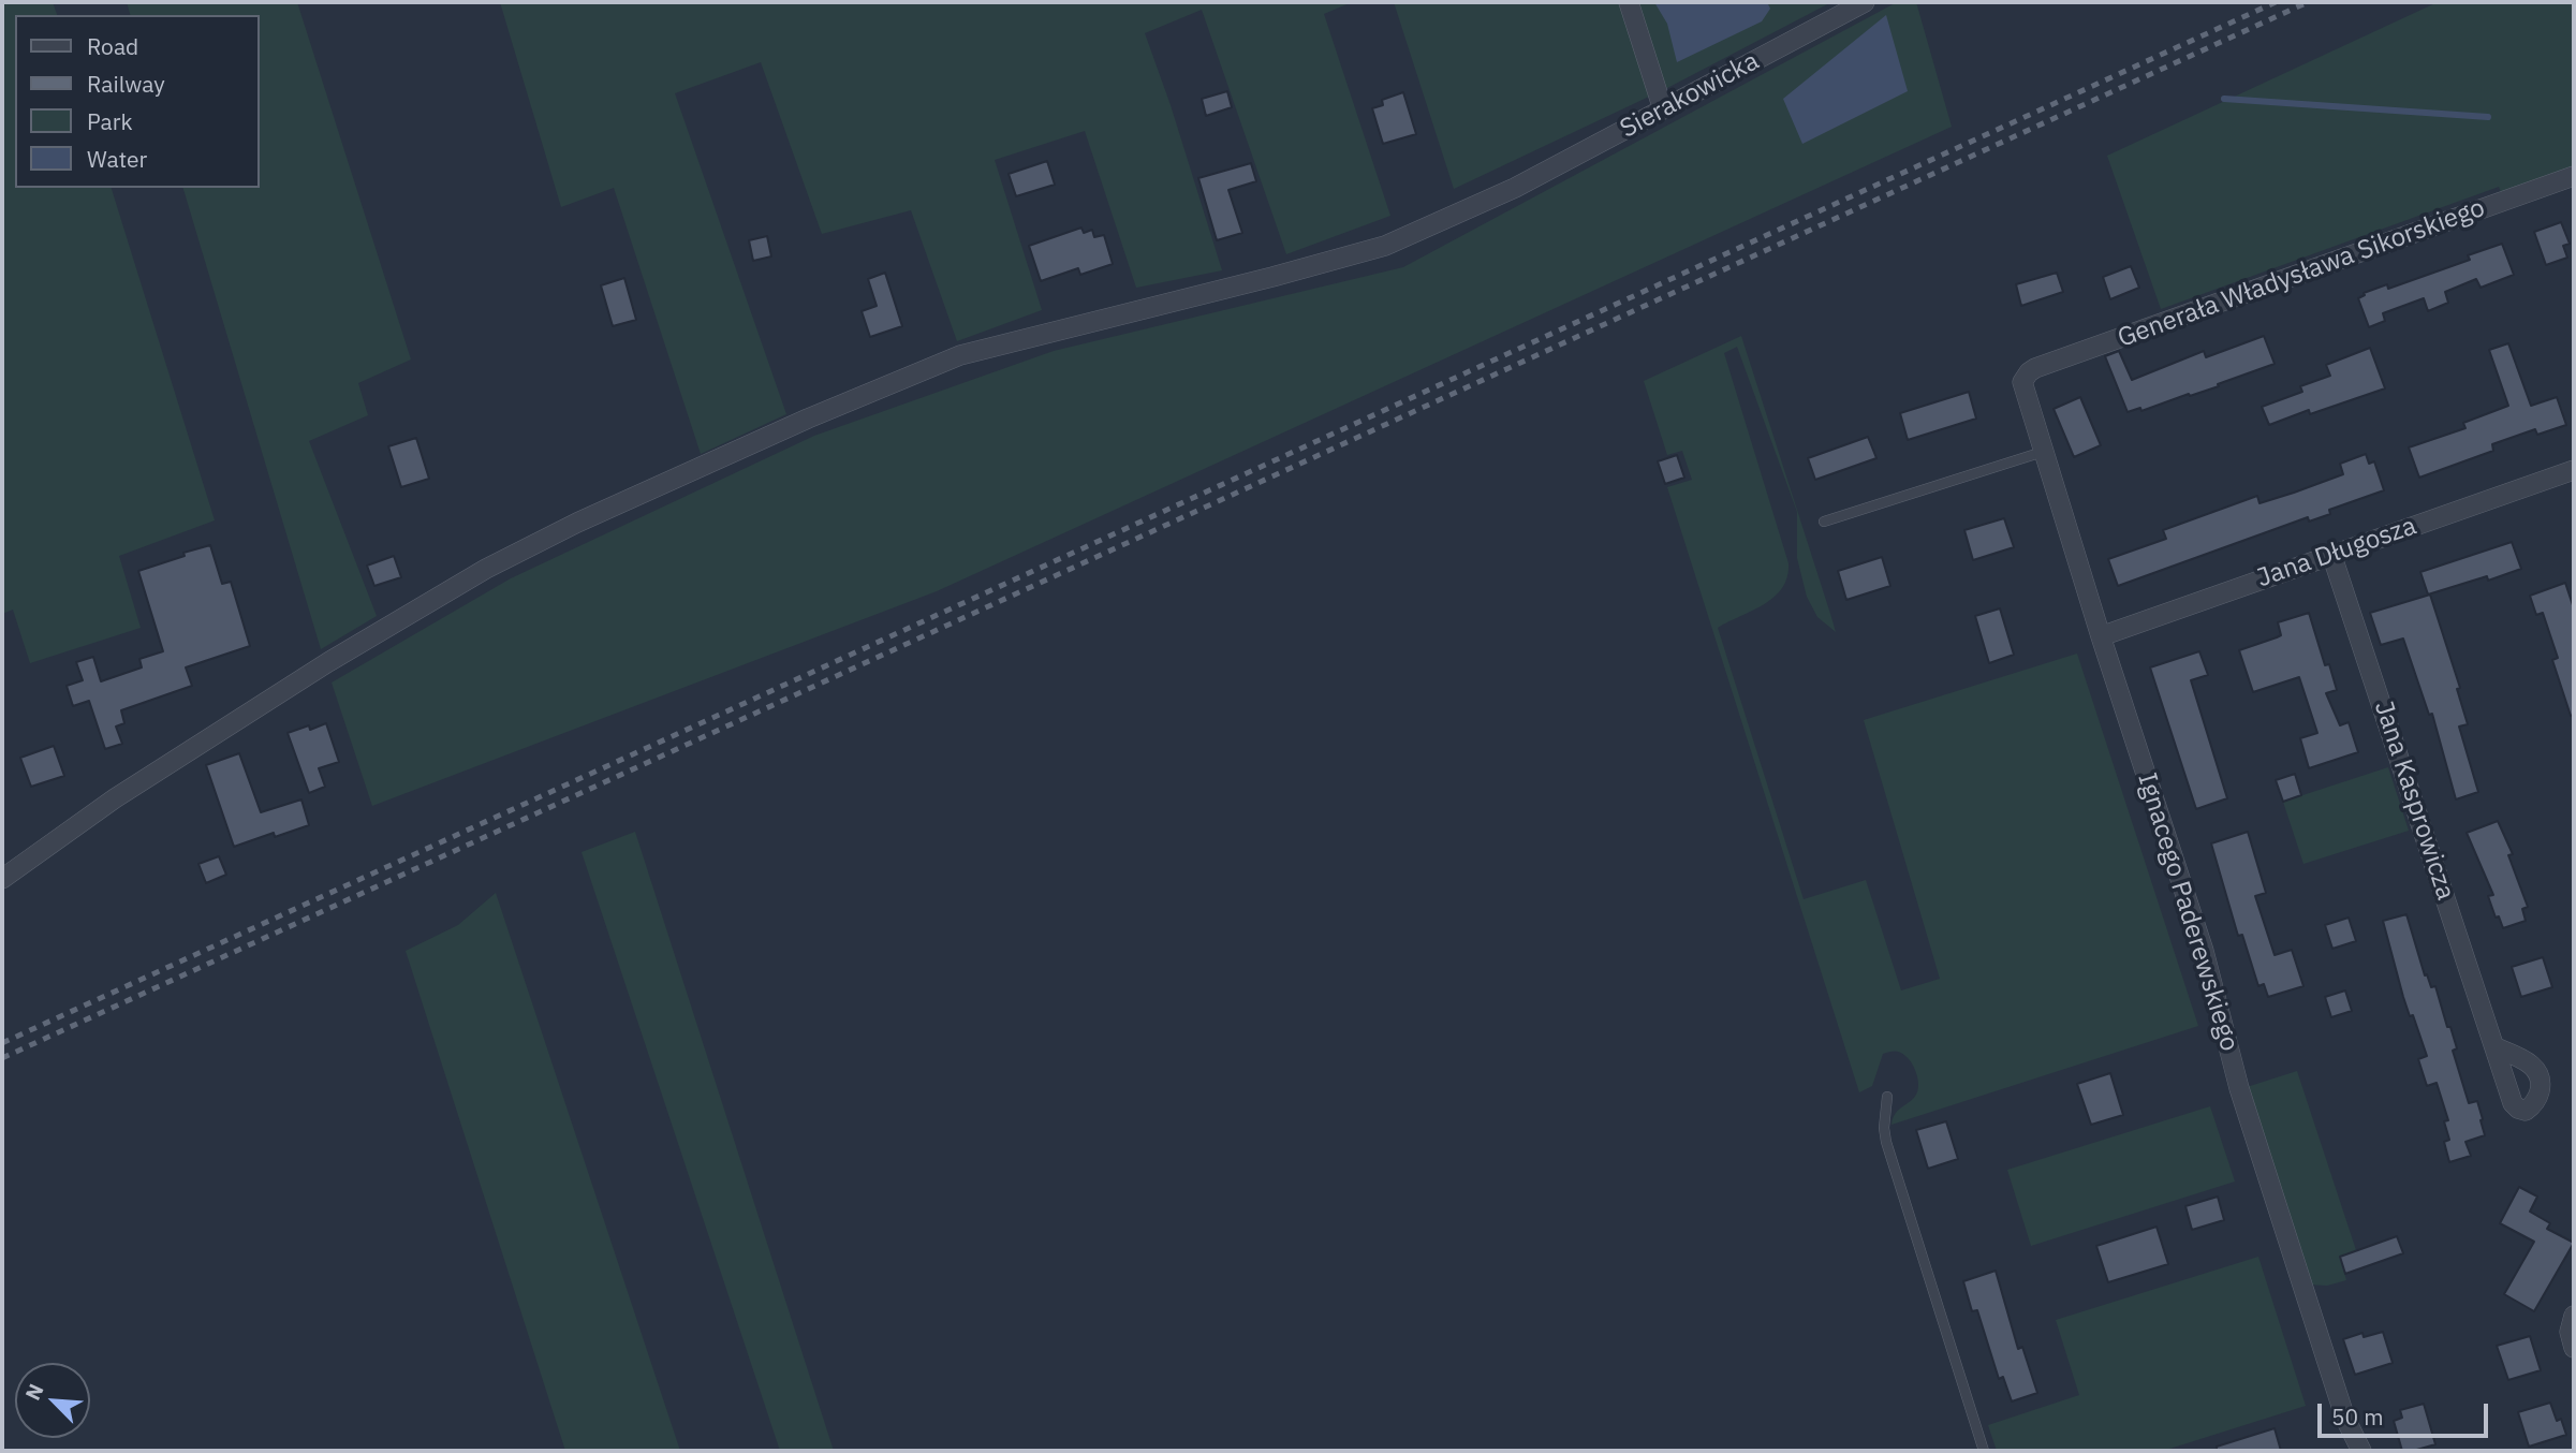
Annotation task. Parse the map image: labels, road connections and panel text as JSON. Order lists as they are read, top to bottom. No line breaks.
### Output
{"streets":{"street":["Sierakowicka","Generała Władysława Sikorskiego","Jana Długosza","Jana Kasprowicza","Ignacego Paderewskiego"]},"crossings":[["Generała Władysława Sikorskiego","Ignacego Paderewskiego"],["Jana Długosza","Jana Kasprowicza"],["Jana Długosza","Ignacego Paderewskiego"]],"legend":["Road","Railway","Park","Water"],"scale_bar":"50 m","north":"top left"}
